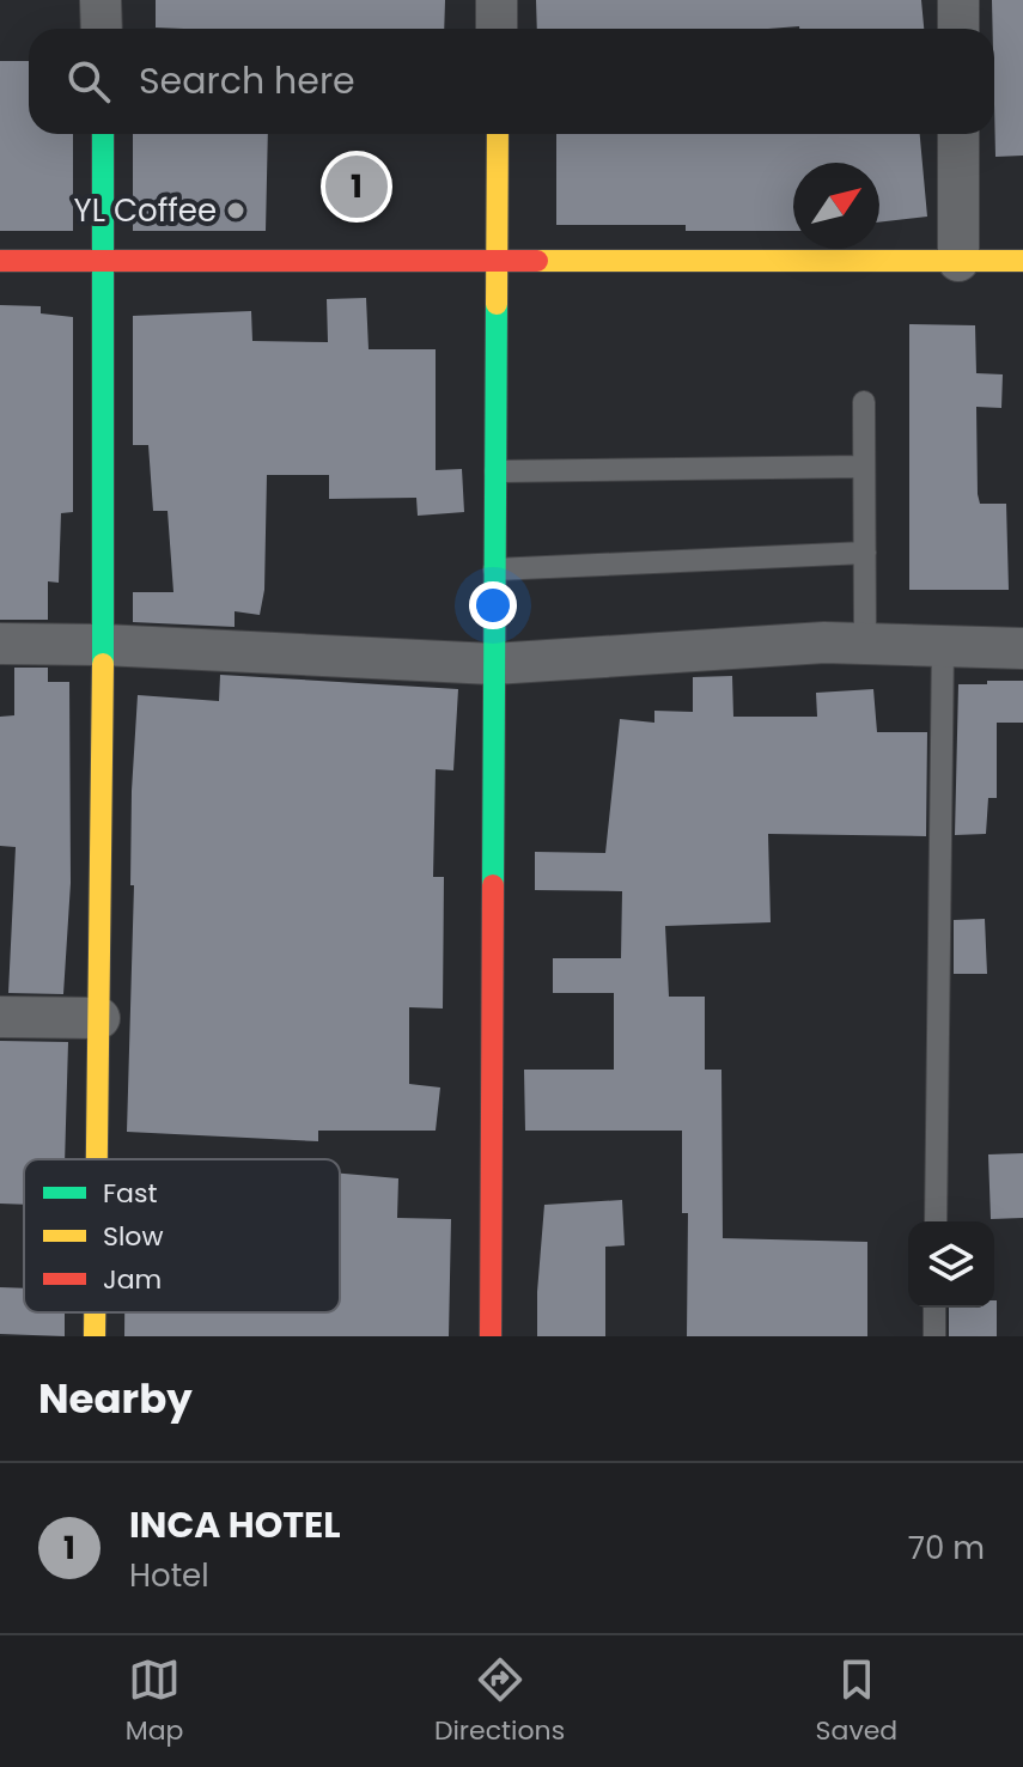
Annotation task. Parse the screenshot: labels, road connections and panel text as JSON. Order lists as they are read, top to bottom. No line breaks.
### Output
{"places":["YL Coffee"],"legend":["Fast","Slow","Jam"],"north":"top right","page":{"search":"Search here","pins":"1","heading":"Nearby","list":[{"mark":"1","name":"INCA HOTEL","note":"Hotel","value":"70 m"}],"nav":["Map","Directions","Saved"]}}
